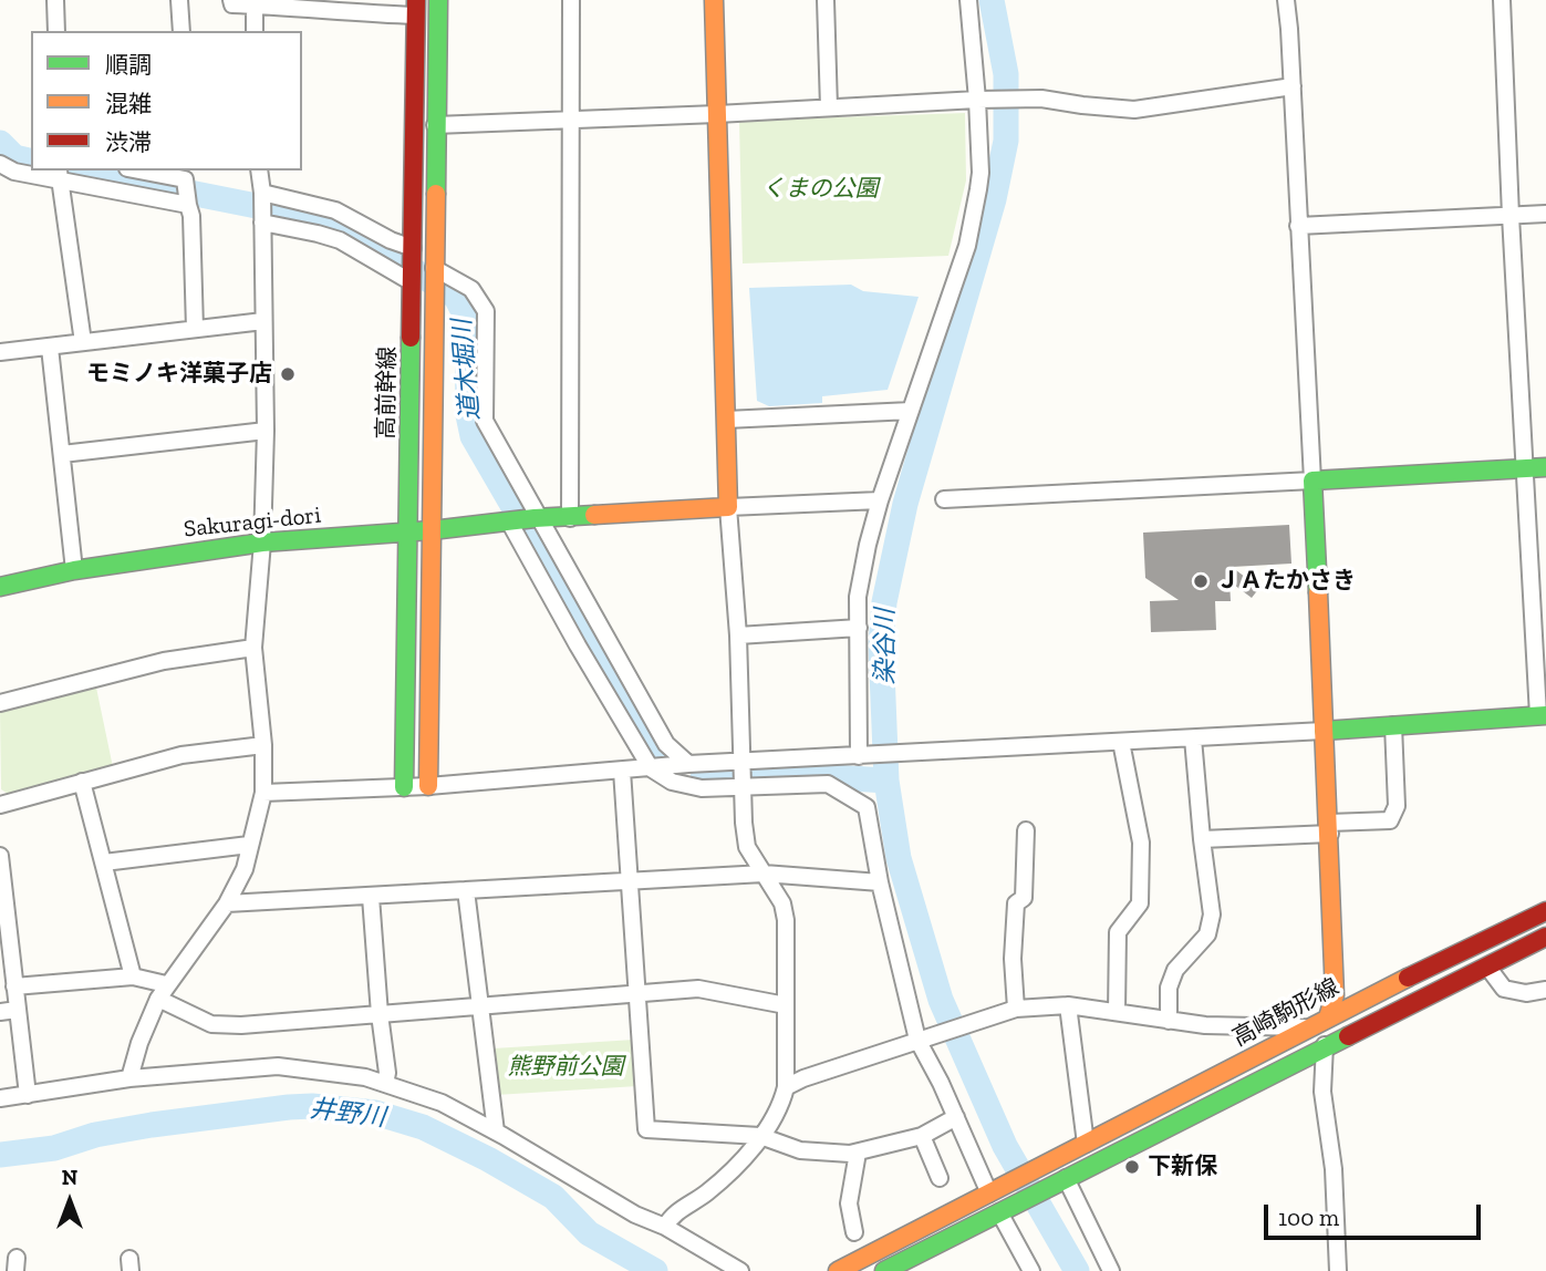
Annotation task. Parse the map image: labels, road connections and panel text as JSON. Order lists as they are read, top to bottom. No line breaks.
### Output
{"streets":{"street":["高前幹線","Sakuragi-dori","高崎駒形線"]},"crossings":[["高前幹線","Sakuragi-dori"]],"water":["道木堀川","染谷川","井野川"],"parks":["くまの公園","熊野前公園"],"places":["モミノキ洋菓子店","ＪＡたかさき","下新保"],"legend":["順調","混雑","渋滞"],"scale_bar":"100 m","north":"top"}
